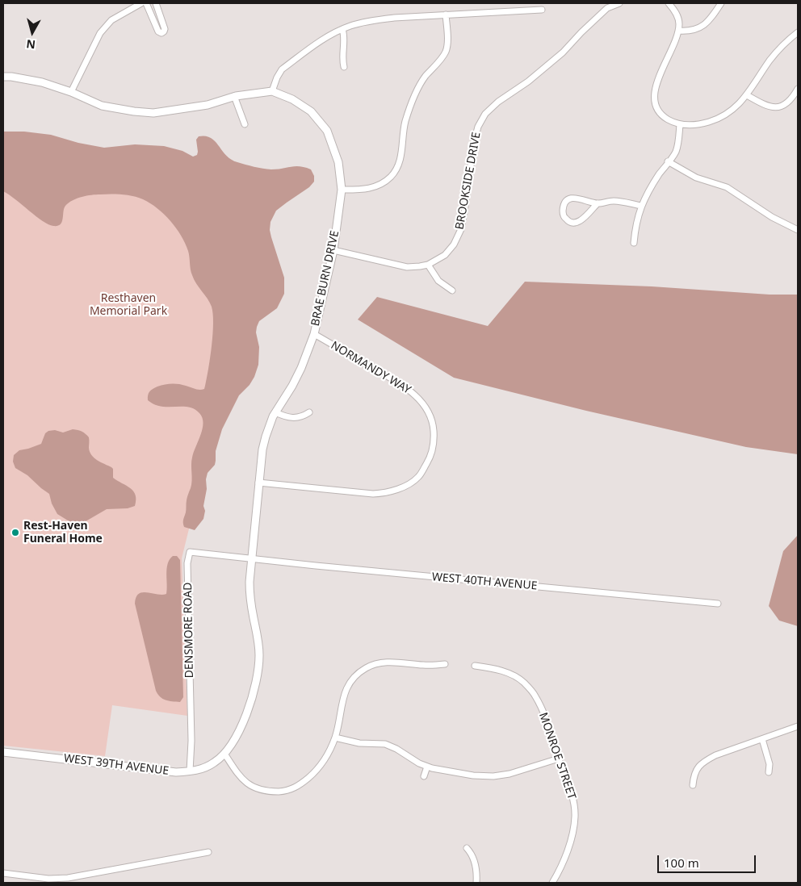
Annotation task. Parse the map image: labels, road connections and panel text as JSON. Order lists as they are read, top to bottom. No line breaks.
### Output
{"streets":{"street":["BROOKSIDE DRIVE","BRAE BURN DRIVE","NORMANDY WAY","WEST 40TH AVENUE","DENSMORE ROAD","MONROE STREET","WEST 39TH AVENUE"]},"crossings":[["BROOKSIDE DRIVE","BRAE BURN DRIVE"],["BRAE BURN DRIVE","NORMANDY WAY"],["BRAE BURN DRIVE","WEST 40TH AVENUE"],["BRAE BURN DRIVE","DENSMORE ROAD"],["BRAE BURN DRIVE","WEST 39TH AVENUE"],["WEST 40TH AVENUE","DENSMORE ROAD"],["DENSMORE ROAD","WEST 39TH AVENUE"]],"parks":["Resthaven Memorial Park"],"places":["Rest-Haven Funeral Home"],"scale_bar":"100 m","north":"bottom"}
